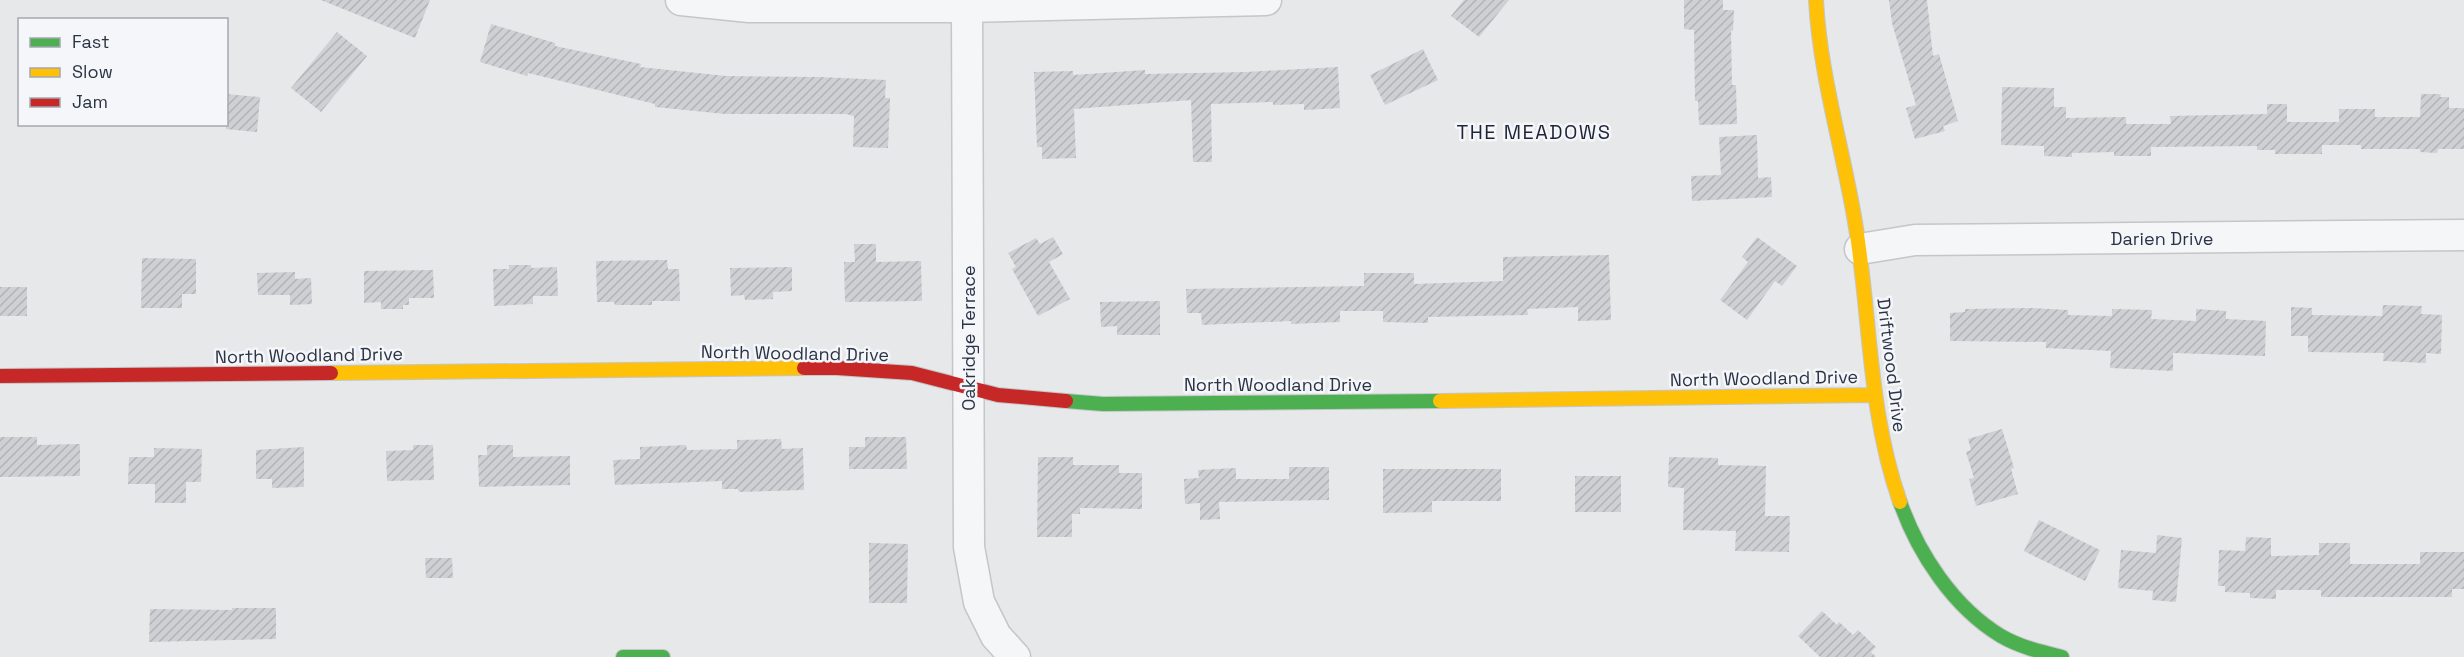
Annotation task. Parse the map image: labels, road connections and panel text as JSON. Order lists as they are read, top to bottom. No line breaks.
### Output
{"streets":{"main road":["North Woodland Drive","Driftwood Drive"],"street":["Darien Drive","Oakridge Terrace"]},"crossings":[["Darien Drive","Driftwood Drive"],["Oakridge Terrace","North Woodland Drive"],["North Woodland Drive","Driftwood Drive"]],"districts":["THE MEADOWS"],"legend":["Fast","Slow","Jam"]}
